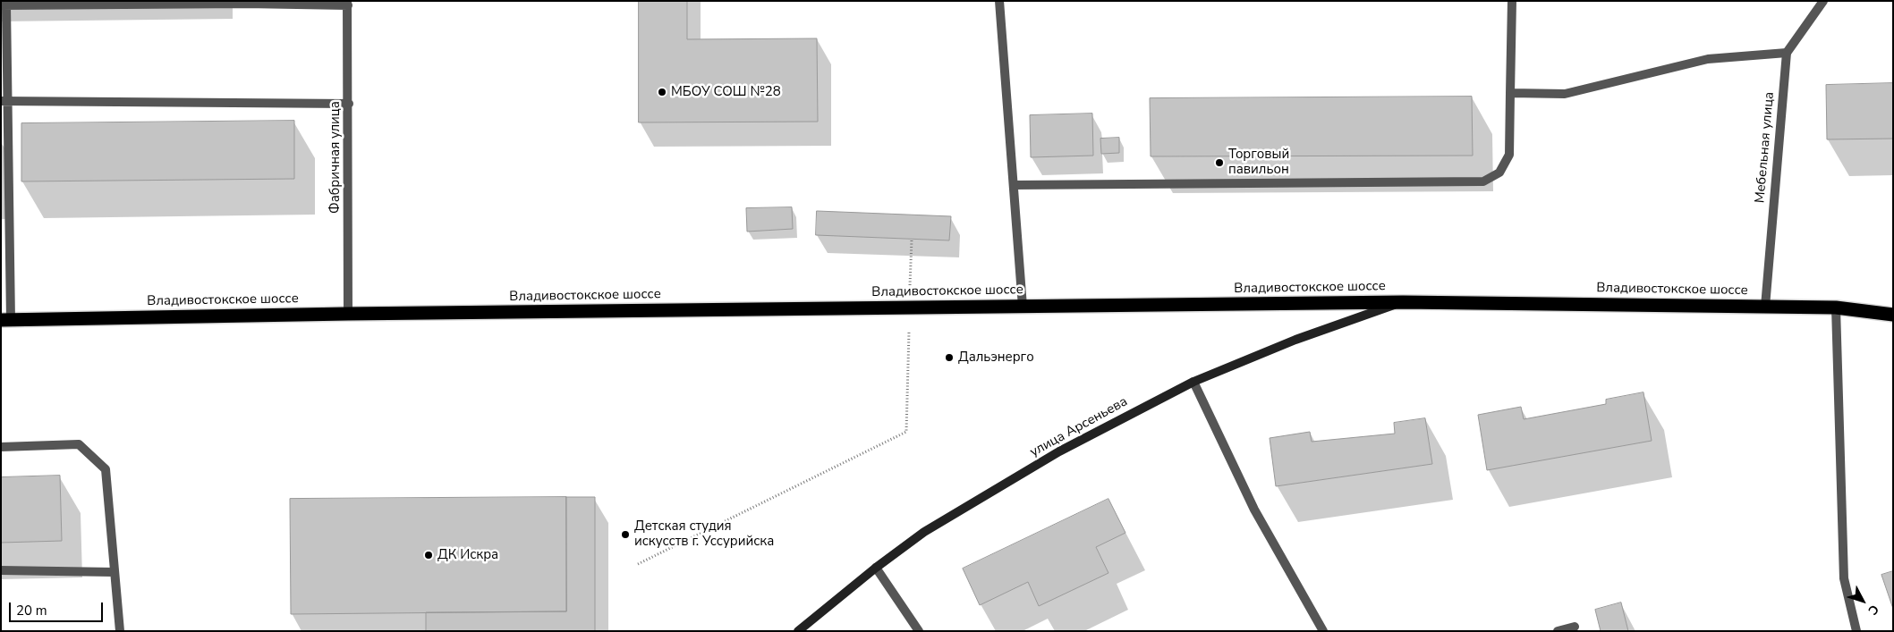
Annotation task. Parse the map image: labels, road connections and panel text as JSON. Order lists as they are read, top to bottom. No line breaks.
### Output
{"streets":{"highway":["Владивостокское шоссе"],"street":["Мебельная улица","Фабричная улица","улица Арсеньева"]},"crossings":[["Мебельная улица","Владивостокское шоссе"],["Фабричная улица","Владивостокское шоссе"],["Владивостокское шоссе","улица Арсеньева"]],"places":["МБОУ СОШ №28","Торговый павильон","Дальэнерго","Детская студия искусств г. Уссурийска","ДК Искра"],"scale_bar":"20 m","north":"bottom right"}
